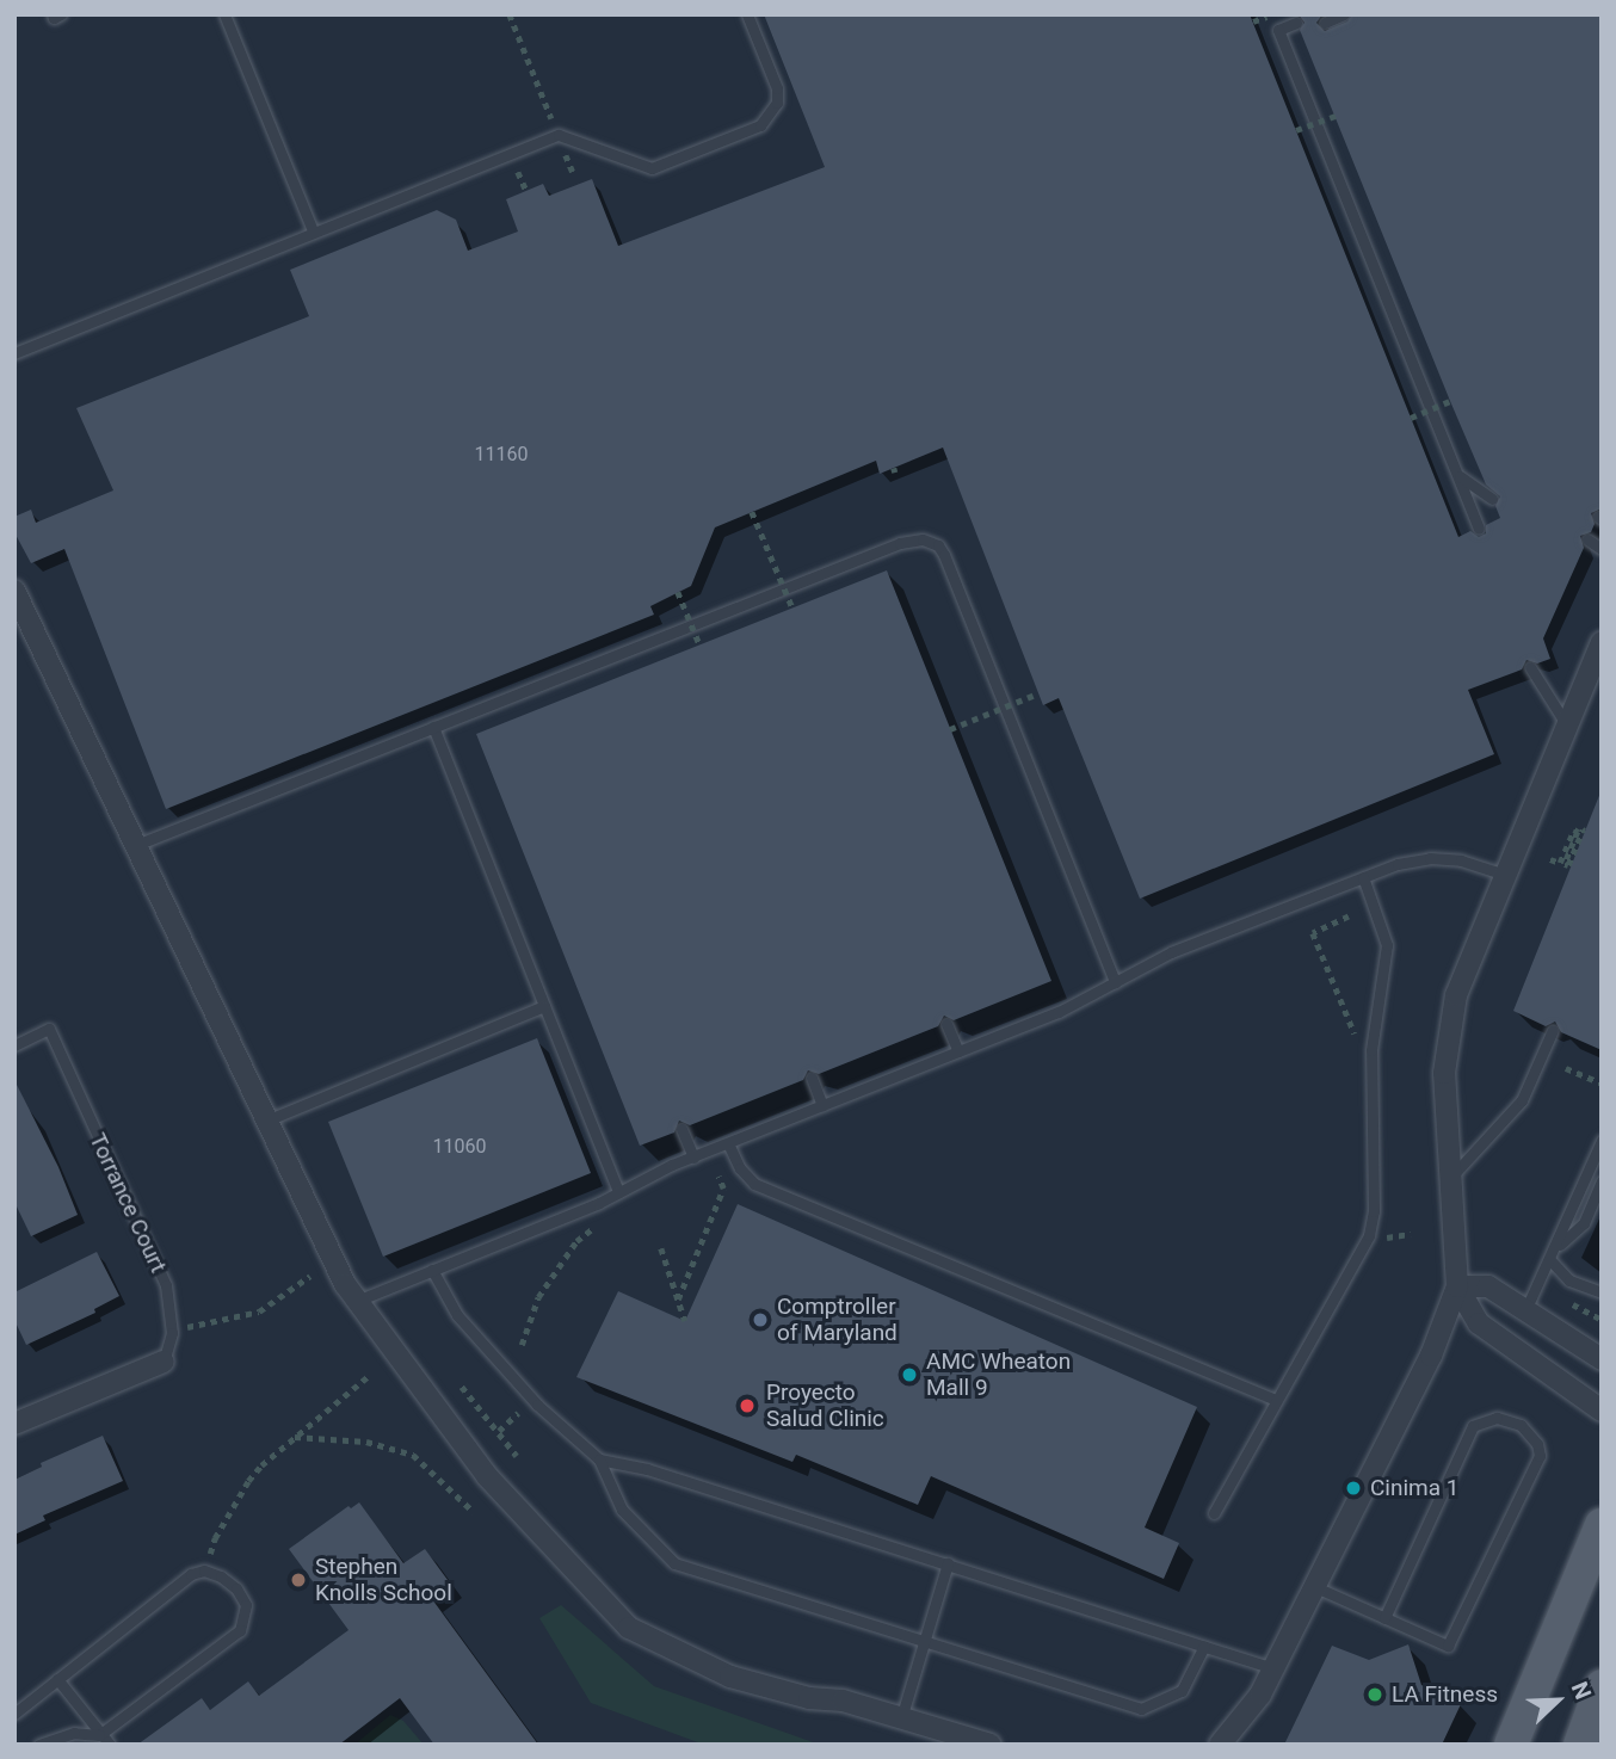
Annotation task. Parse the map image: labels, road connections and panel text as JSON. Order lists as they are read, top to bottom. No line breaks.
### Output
{"streets":{"street":["Torrance Court"]},"places":["Comptroller of Maryland","AMC Wheaton Mall 9","Proyecto Salud Clinic","Cinima 1","Stephen Knolls School","LA Fitness"],"house_numbers":["11160","11060"],"north":"top right"}
